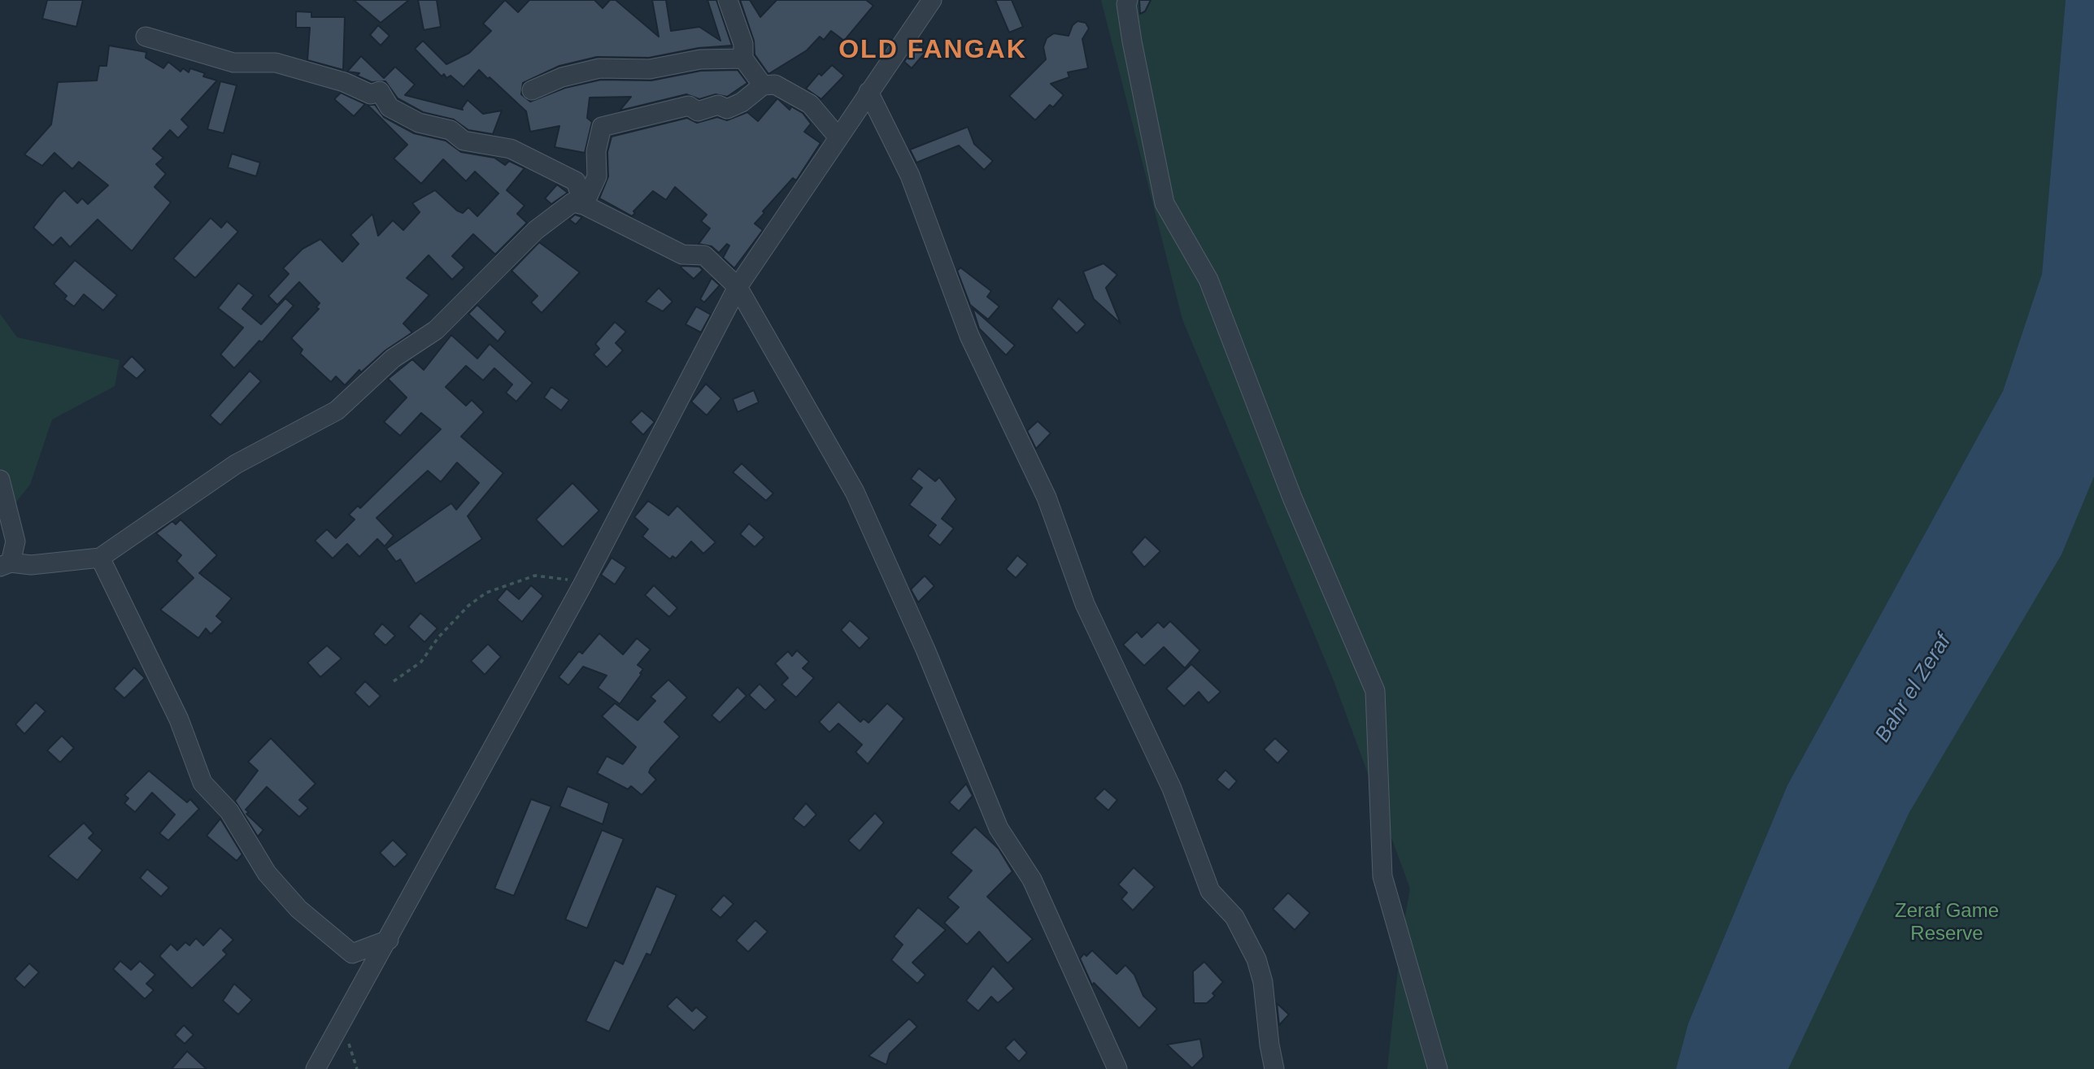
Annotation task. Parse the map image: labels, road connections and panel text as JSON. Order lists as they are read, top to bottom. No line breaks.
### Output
{"districts":["OLD FANGAK"],"water":["Bahr el Zeraf"],"parks":["Zeraf Game Reserve"]}
